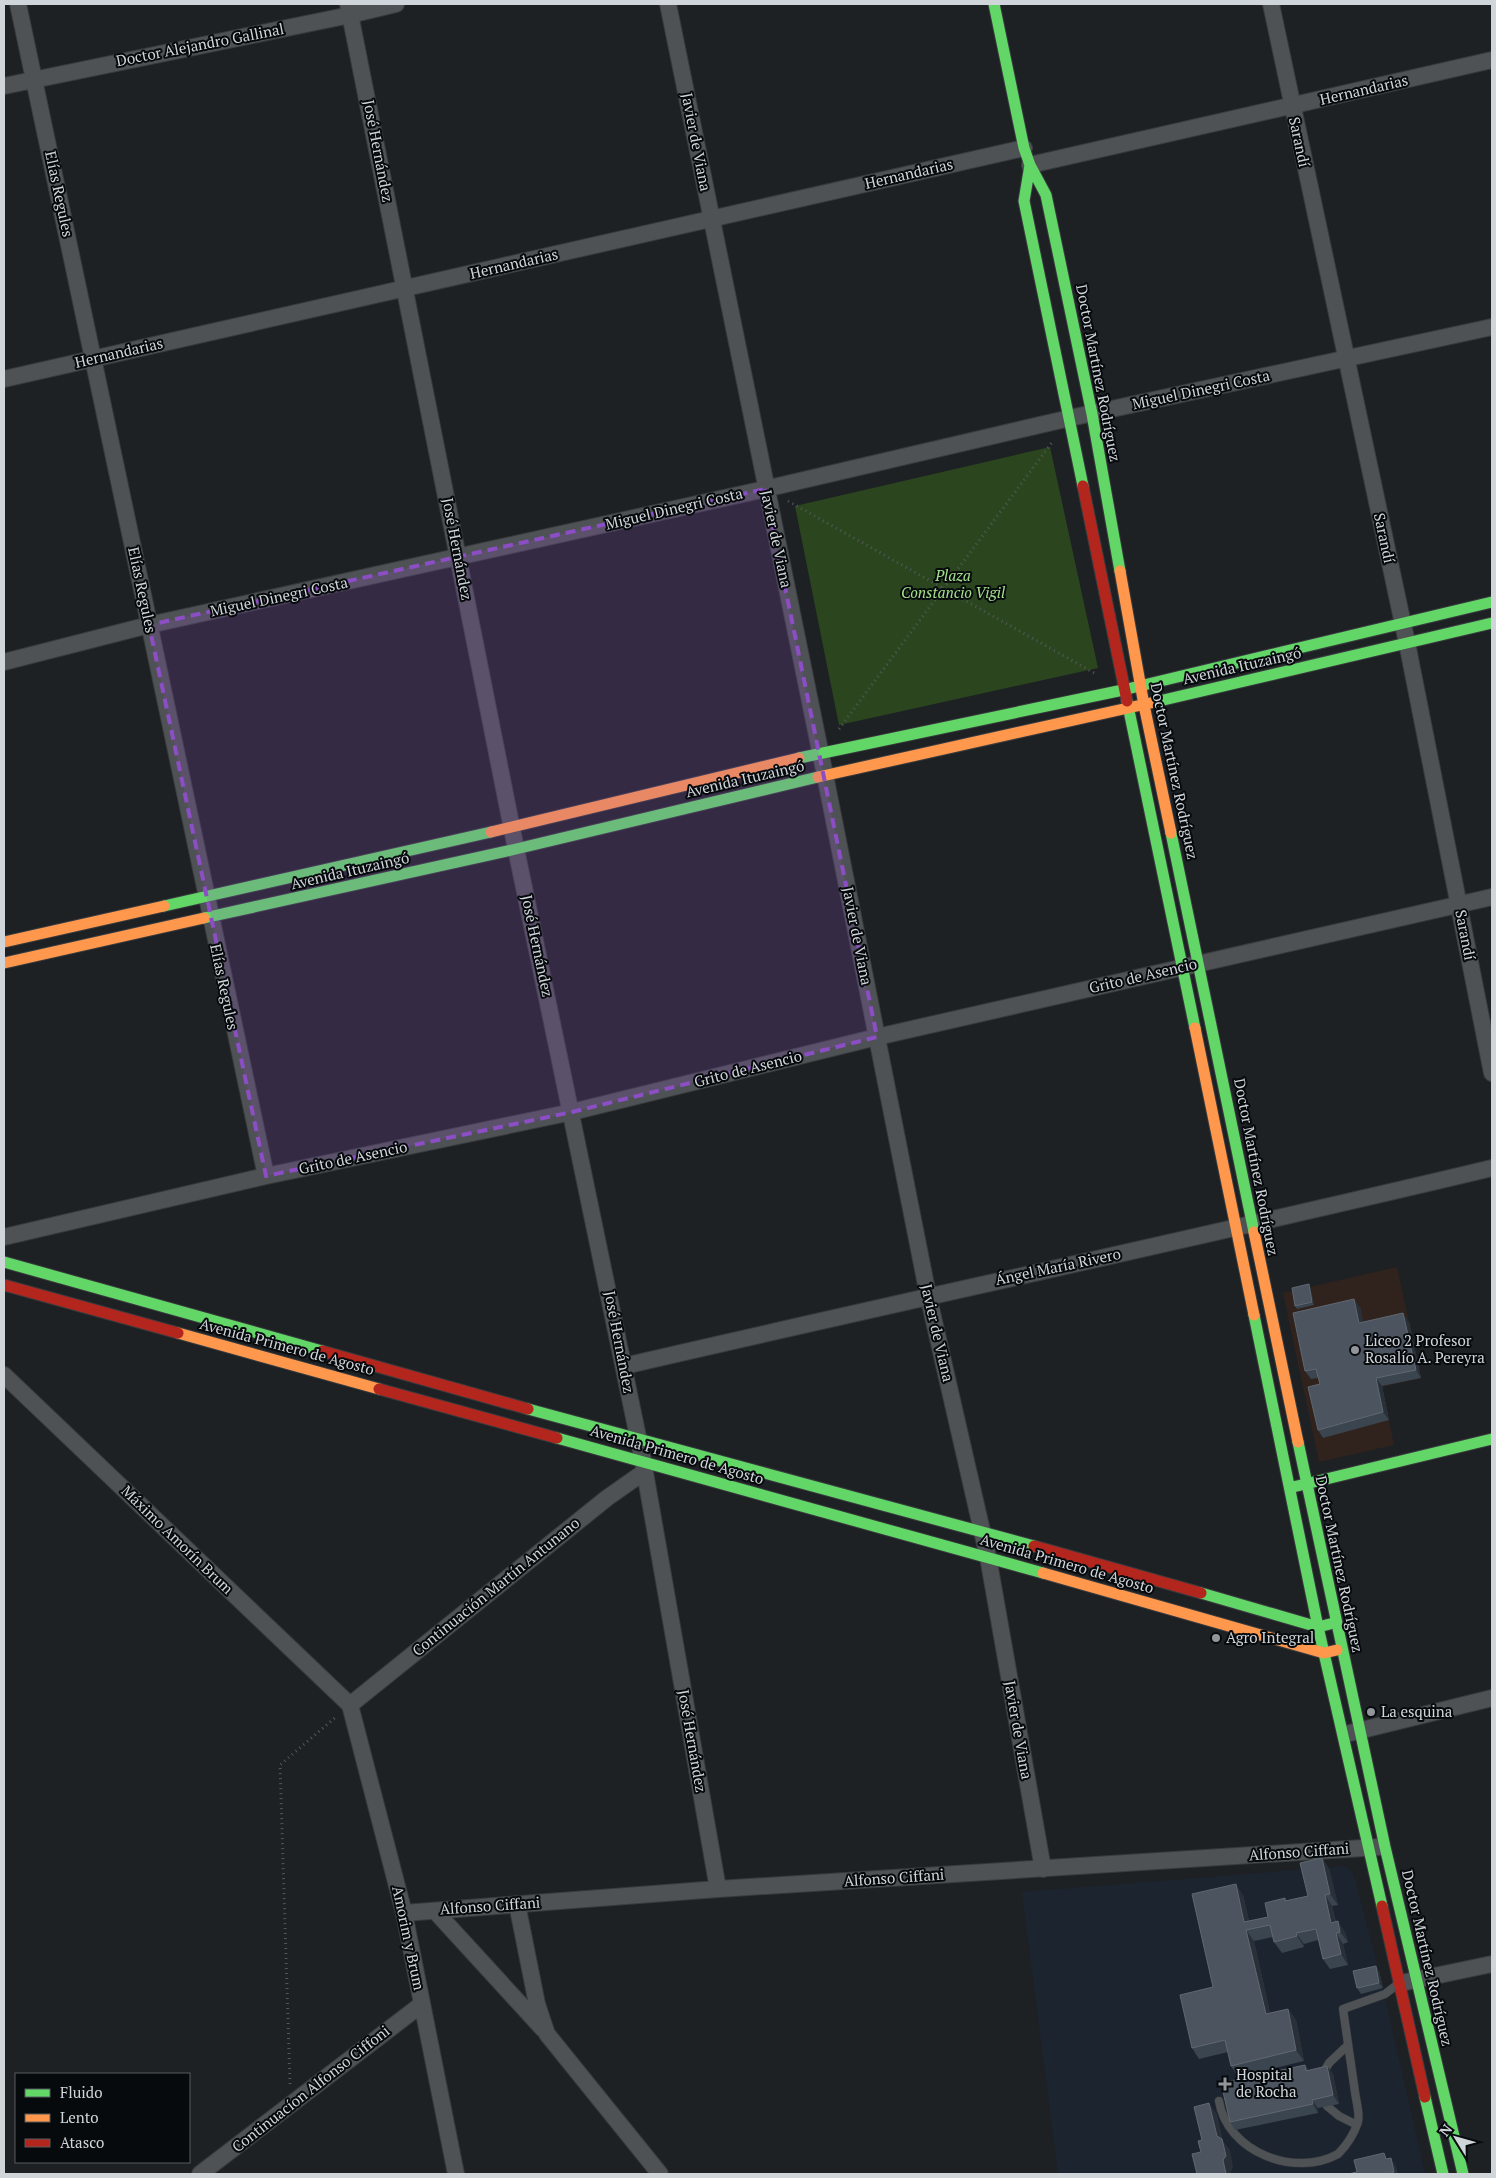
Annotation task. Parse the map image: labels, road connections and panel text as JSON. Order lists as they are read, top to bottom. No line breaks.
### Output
{"streets":{"street":["Doctor Alejandro Gallinal","Hernandarias","Javier de Viana","Sarandí","José Hernández","Elías Regules","Doctor Martínez Rodríguez","Miguel Dinegri Costa","Avenida Ituzaingó","Grito de Asencio","Ángel María Rivero","Avenida Primero de Agosto","Máximo Amorín Brum","Continuación Martín Antunano","Alfonso Ciffani","Amorim y Brum","Continuacíon Alfonso Ciffoni"]},"crossings":[["Doctor Alejandro Gallinal","José Hernández"],["Doctor Alejandro Gallinal","Elías Regules"],["Hernandarias","Javier de Viana"],["Hernandarias","Sarandí"],["Hernandarias","José Hernández"],["Hernandarias","Elías Regules"],["Hernandarias","Doctor Martínez Rodríguez"],["Javier de Viana","Miguel Dinegri Costa"],["Javier de Viana","Avenida Ituzaingó"],["Javier de Viana","Grito de Asencio"],["Javier de Viana","Ángel María Rivero"],["Javier de Viana","Avenida Primero de Agosto"],["Javier de Viana","Alfonso Ciffani"],["Sarandí","Miguel Dinegri Costa"],["Sarandí","Avenida Ituzaingó"],["Sarandí","Grito de Asencio"],["José Hernández","Miguel Dinegri Costa"],["José Hernández","Avenida Ituzaingó"],["José Hernández","Grito de Asencio"],["José Hernández","Ángel María Rivero"],["José Hernández","Avenida Primero de Agosto"],["José Hernández","Continuación Martín Antunano"],["José Hernández","Alfonso Ciffani"],["Elías Regules","Miguel Dinegri Costa"],["Elías Regules","Avenida Ituzaingó"],["Elías Regules","Grito de Asencio"],["Doctor Martínez Rodríguez","Miguel Dinegri Costa"],["Doctor Martínez Rodríguez","Avenida Ituzaingó"],["Doctor Martínez Rodríguez","Grito de Asencio"],["Doctor Martínez Rodríguez","Ángel María Rivero"],["Doctor Martínez Rodríguez","Avenida Primero de Agosto"],["Doctor Martínez Rodríguez","Alfonso Ciffani"],["Avenida Primero de Agosto","Continuación Martín Antunano"],["Máximo Amorín Brum","Continuación Martín Antunano"],["Máximo Amorín Brum","Amorim y Brum"],["Continuación Martín Antunano","Amorim y Brum"],["Alfonso Ciffani","Amorim y Brum"],["Amorim y Brum","Continuacíon Alfonso Ciffoni"]],"parks":["Plaza Constancio Vigil"],"places":{"other":["Liceo 2 Profesor Rosalío A. Pereyra","Agro Integral","La esquina"],"health":["Hospital de Rocha"]},"legend":["Fluido","Lento","Atasco"],"north":"top left"}
